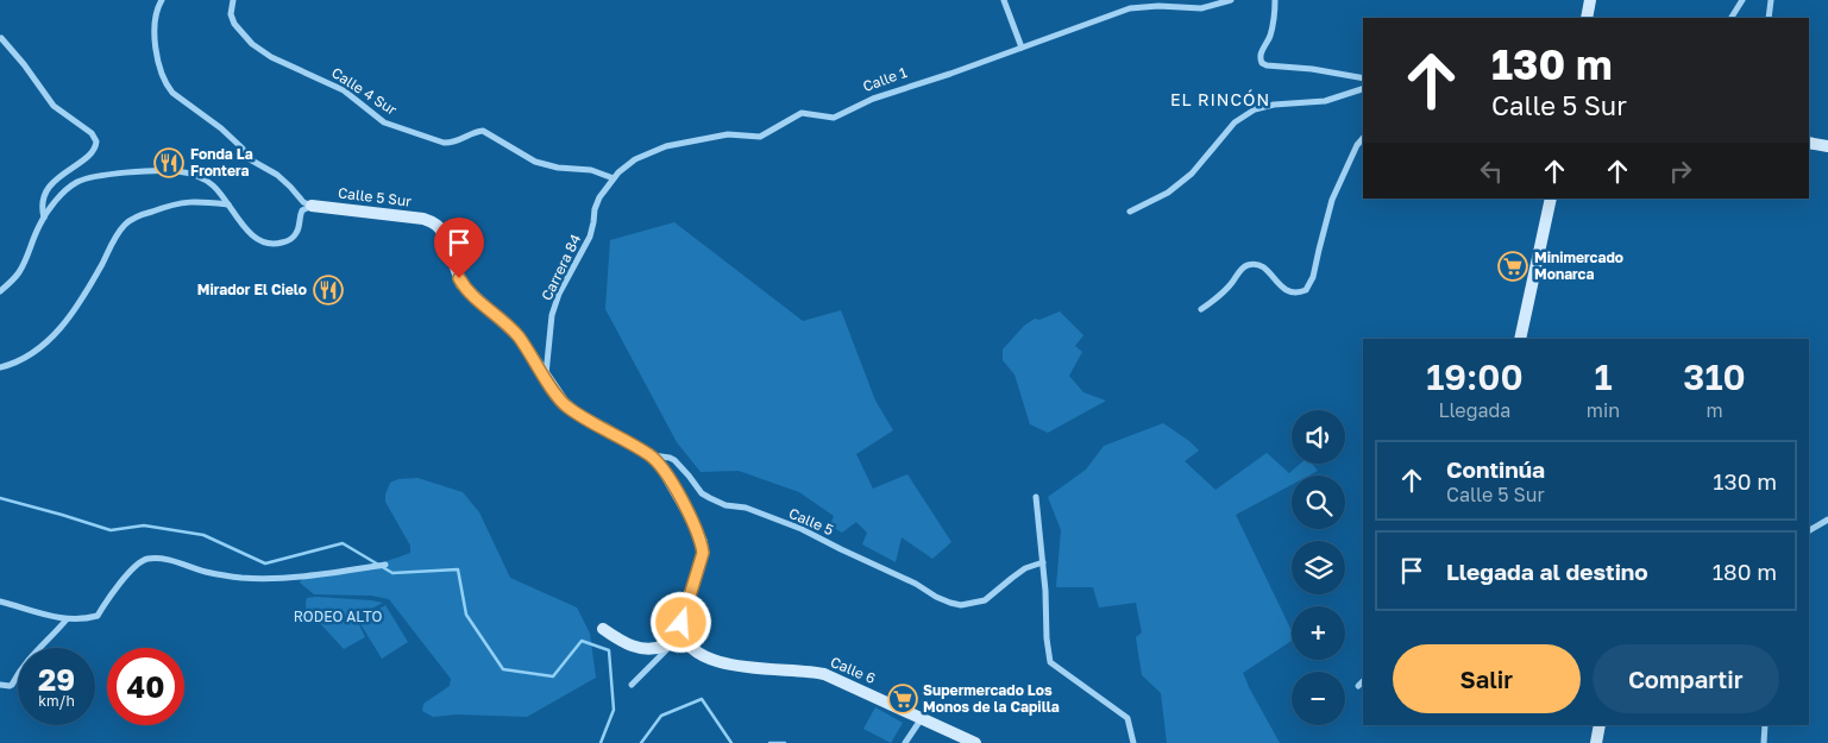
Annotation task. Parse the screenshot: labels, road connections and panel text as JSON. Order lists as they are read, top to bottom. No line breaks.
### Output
{"streets":{"street":["Calle 1","Calle 4 Sur","Calle 5 Sur","Carrera 84","Calle 5","Calle 6"]},"crossings":[["Calle 1","Calle 4 Sur"],["Calle 1","Carrera 84"],["Calle 5 Sur","Carrera 84"],["Calle 5 Sur","Calle 5"]],"districts":["EL RINCÓN"],"parks":["RODEO ALTO"],"places":{"restaurant":["Fonda La Frontera","Mirador El Cielo"],"supermarket":["Minimercado Monarca","Supermercado Los Monos de la Capilla"]},"page":{"turn":["130 m","Calle 5 Sur"],"eta":["19:00","Llegada","1","min","310","m"],"map_buttons":["+","−"],"list":[{"name":"Continúa","note":"Calle 5 Sur","value":"130 m"},{"name":"Llegada al destino","value":"180 m"}],"buttons":["Salir","Compartir"],"speed":"29 km/h","limit":"40"}}
